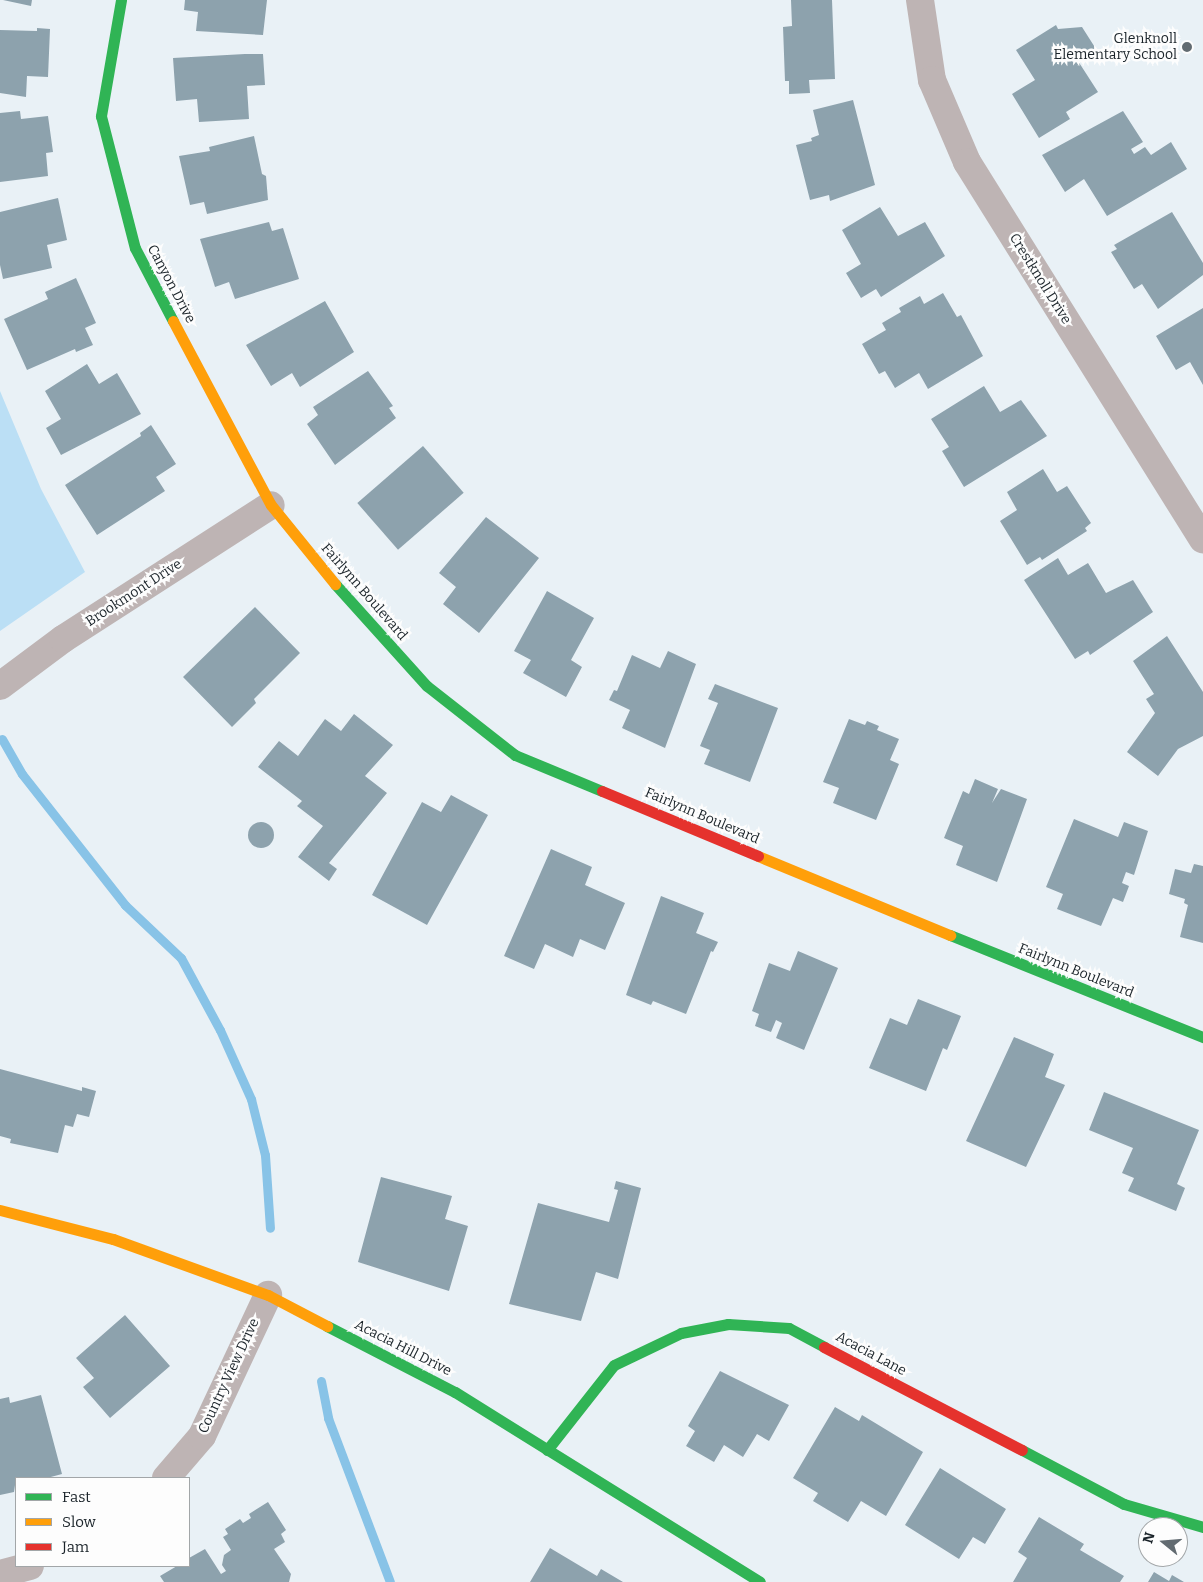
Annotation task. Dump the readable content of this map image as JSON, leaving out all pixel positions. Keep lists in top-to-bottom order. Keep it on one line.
{"streets":{"street":["Crestknoll Drive","Canyon Drive","Fairlynn Boulevard","Brookmont Drive","Acacia Hill Drive","Acacia Lane","Country View Drive"]},"crossings":[["Canyon Drive","Fairlynn Boulevard"],["Canyon Drive","Brookmont Drive"],["Fairlynn Boulevard","Brookmont Drive"],["Acacia Hill Drive","Acacia Lane"],["Acacia Hill Drive","Country View Drive"]],"places":["Glenknoll Elementary School"],"legend":["Fast","Slow","Jam"],"north":"left"}
